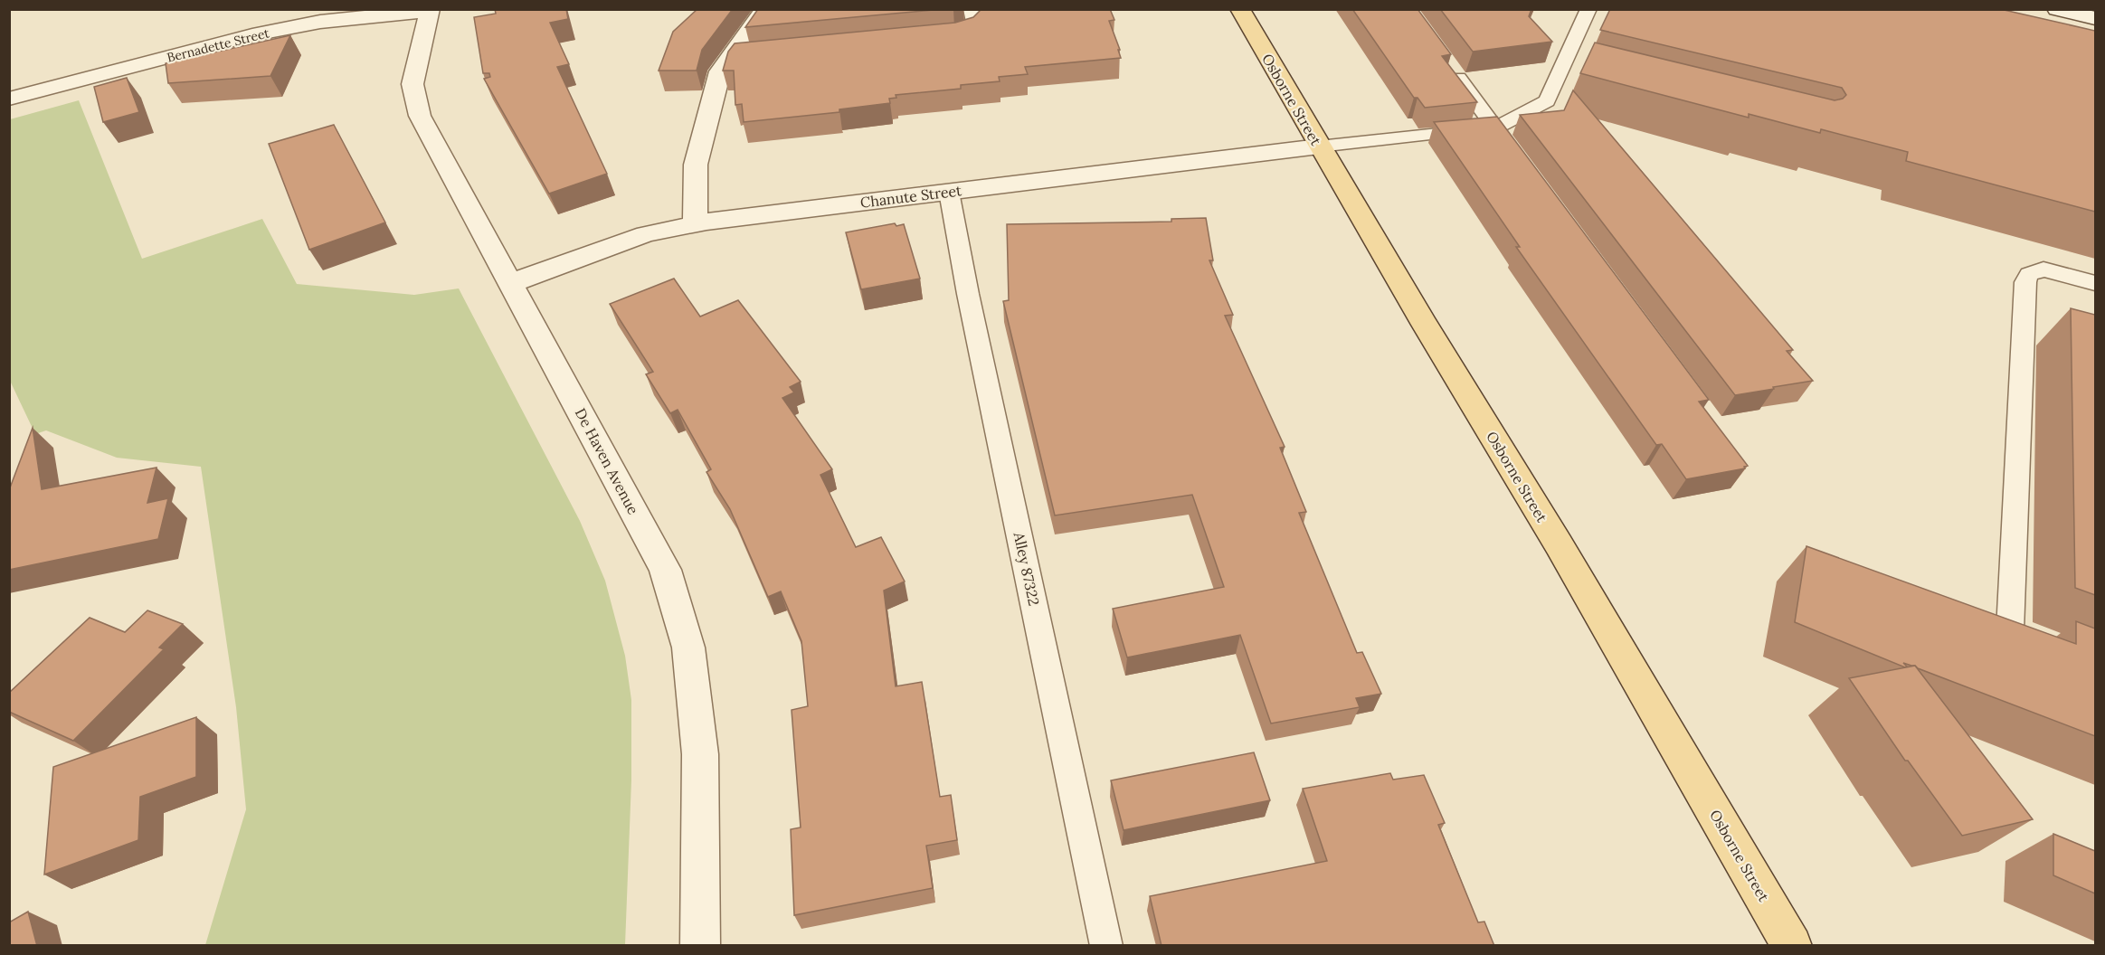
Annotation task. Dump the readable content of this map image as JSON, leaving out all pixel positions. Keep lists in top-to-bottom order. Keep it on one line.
{"streets":{"main road":["Osborne Street"],"street":["Bernadette Street","Chanute Street","De Haven Avenue"],"lane":["Alley 87322"]},"crossings":[["Bernadette Street","De Haven Avenue"],["Osborne Street","Chanute Street"],["Chanute Street","De Haven Avenue"],["Chanute Street","Alley 87322"]]}
